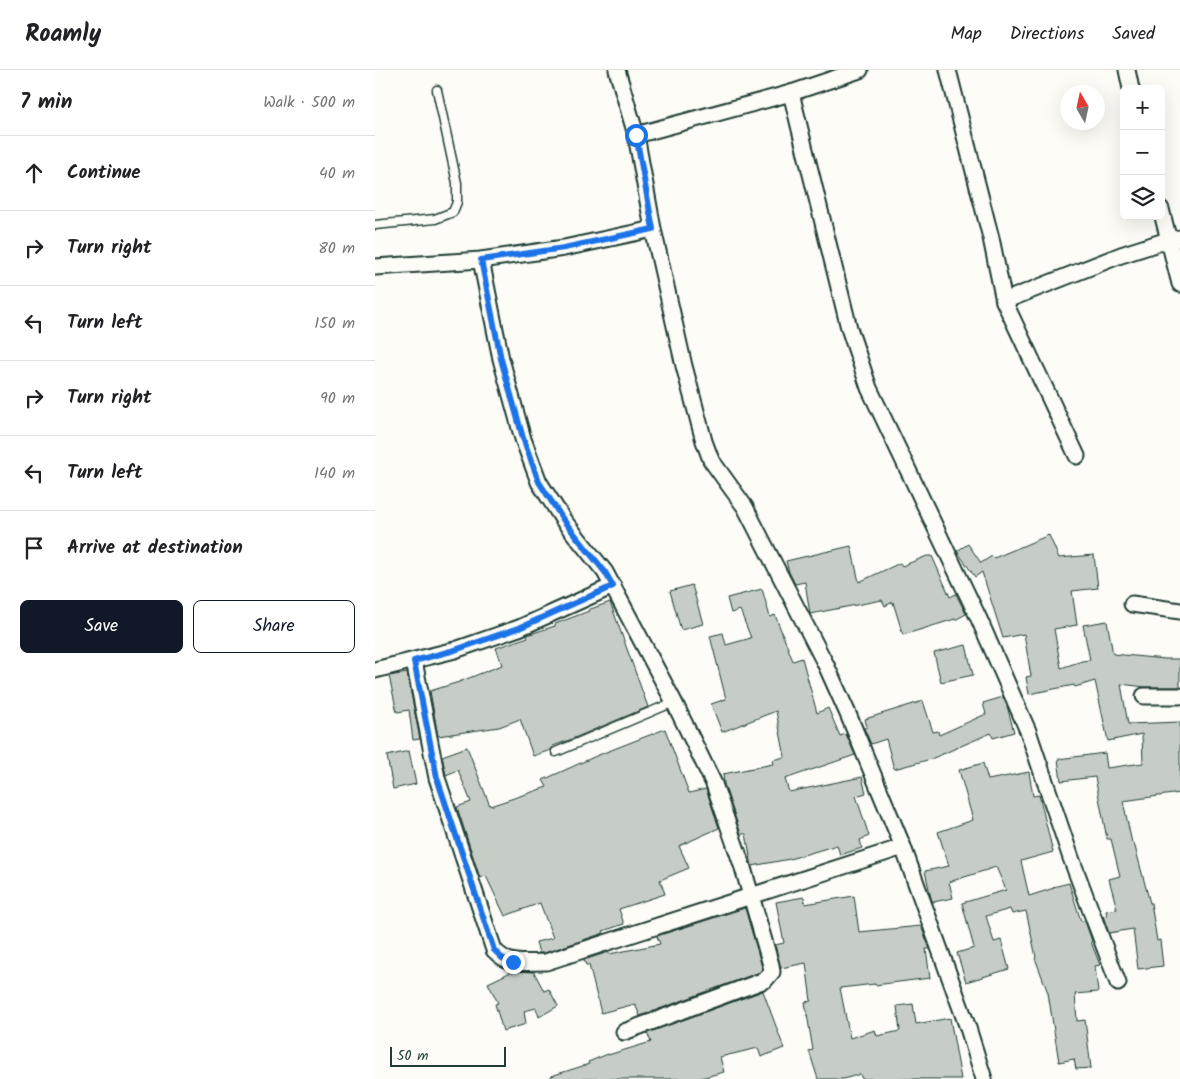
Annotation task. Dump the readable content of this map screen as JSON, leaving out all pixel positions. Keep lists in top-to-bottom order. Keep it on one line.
{"scale_bar":"50 m","north":"top","page":{"header":"Roamly","nav":["Map","Directions","Saved"],"heading":["7 min","Walk · 500 m"],"map_buttons":["+","−"],"list":[["Continue","40 m"],["Turn right","80 m"],["Turn left","150 m"],["Turn right","90 m"],["Turn left","140 m"],"Arrive at destination"],"buttons":["Save","Share"],"scale":"50 m"}}
